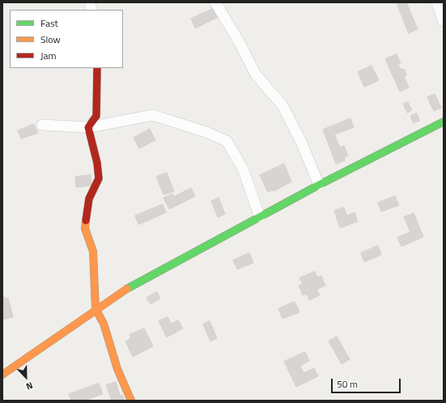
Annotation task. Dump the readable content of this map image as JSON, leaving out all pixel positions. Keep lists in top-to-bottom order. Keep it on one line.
{"legend":["Fast","Slow","Jam"],"scale_bar":"50 m","north":"bottom"}
